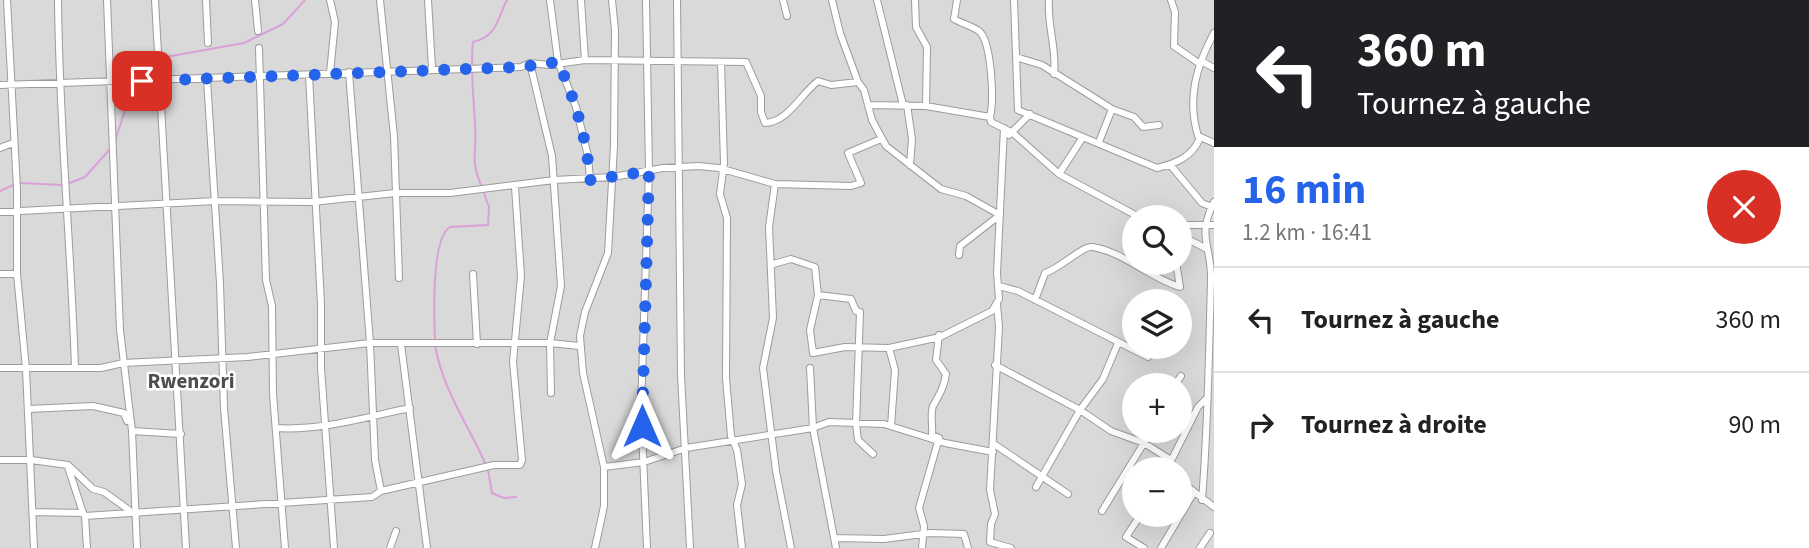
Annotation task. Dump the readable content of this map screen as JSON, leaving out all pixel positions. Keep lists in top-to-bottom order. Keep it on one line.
{"districts":["Rwenzori"],"page":{"turn":["360 m","Tournez à gauche"],"heading":["16 min","1.2 km · 16:41"],"map_buttons":["+","−"],"list":[{"name":"Tournez à gauche","value":"360 m"},{"name":"Tournez à droite","value":"90 m"}]}}
